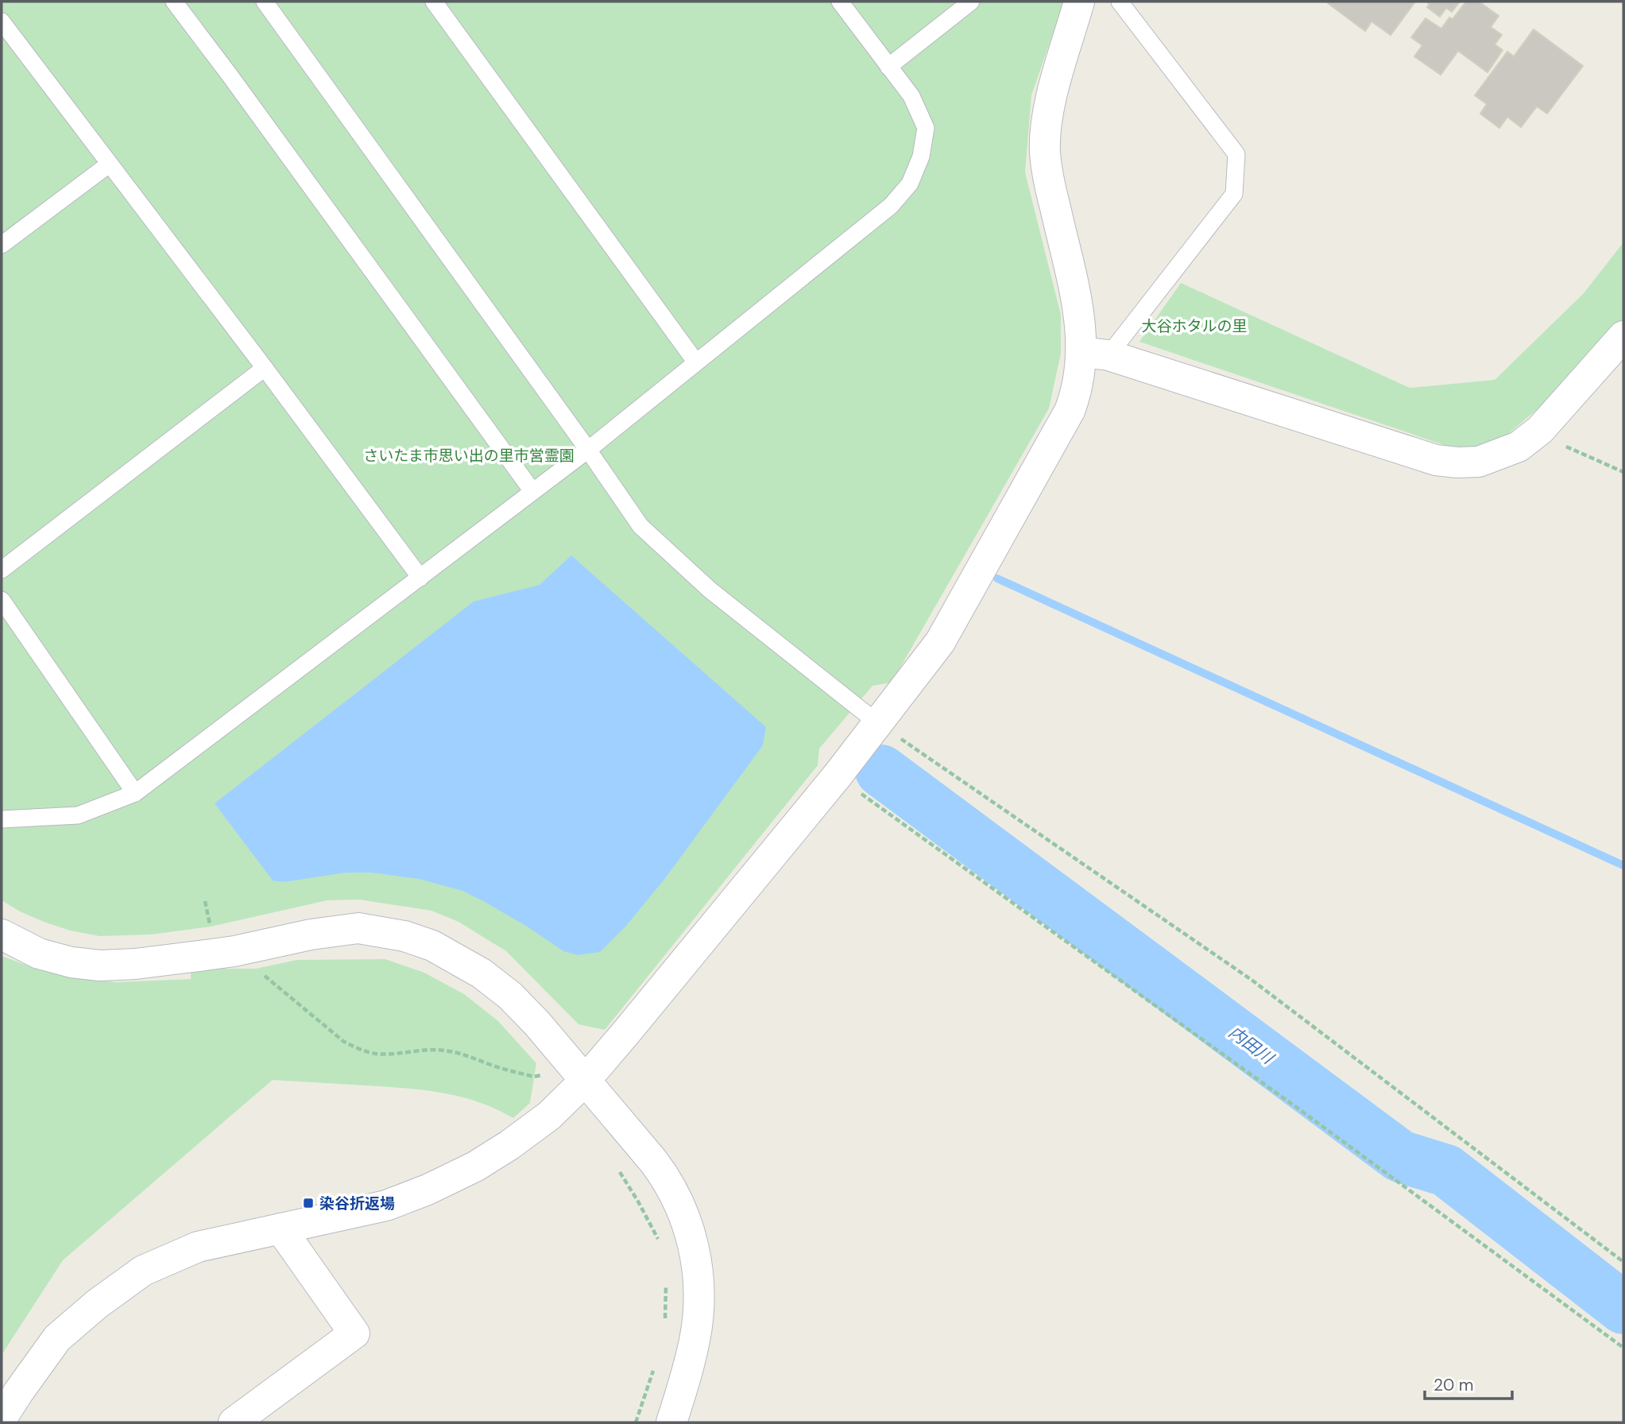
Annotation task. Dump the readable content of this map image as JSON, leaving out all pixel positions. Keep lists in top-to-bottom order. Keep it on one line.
{"water":["内田川"],"parks":["大谷ホタルの里","さいたま市思い出の里市営霊園"],"places":{"transit":["染谷折返場"]},"scale_bar":"20 m"}
